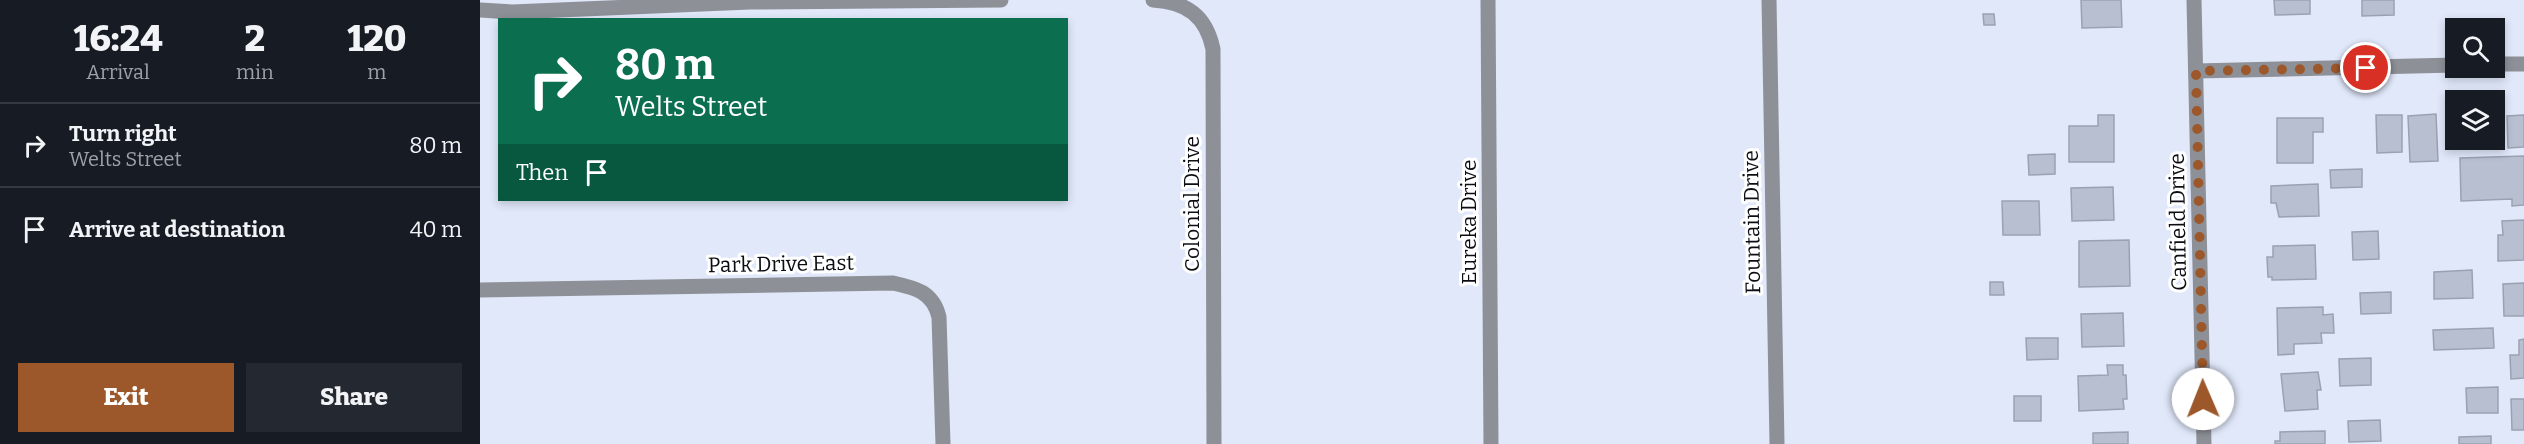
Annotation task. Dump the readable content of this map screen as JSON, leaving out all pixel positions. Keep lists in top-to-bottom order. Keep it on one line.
{"streets":{"street":["Colonial Drive","Eureka Drive","Fountain Drive","Canfield Drive","Park Drive East"]},"page":{"eta":["16:24","Arrival","2","min","120","m"],"turn":["80 m","Welts Street"],"list":[{"name":"Turn right","note":"Welts Street","value":"80 m"},{"name":"Arrive at destination","value":"40 m"}],"then":"Then","buttons":["Exit","Share"]}}
